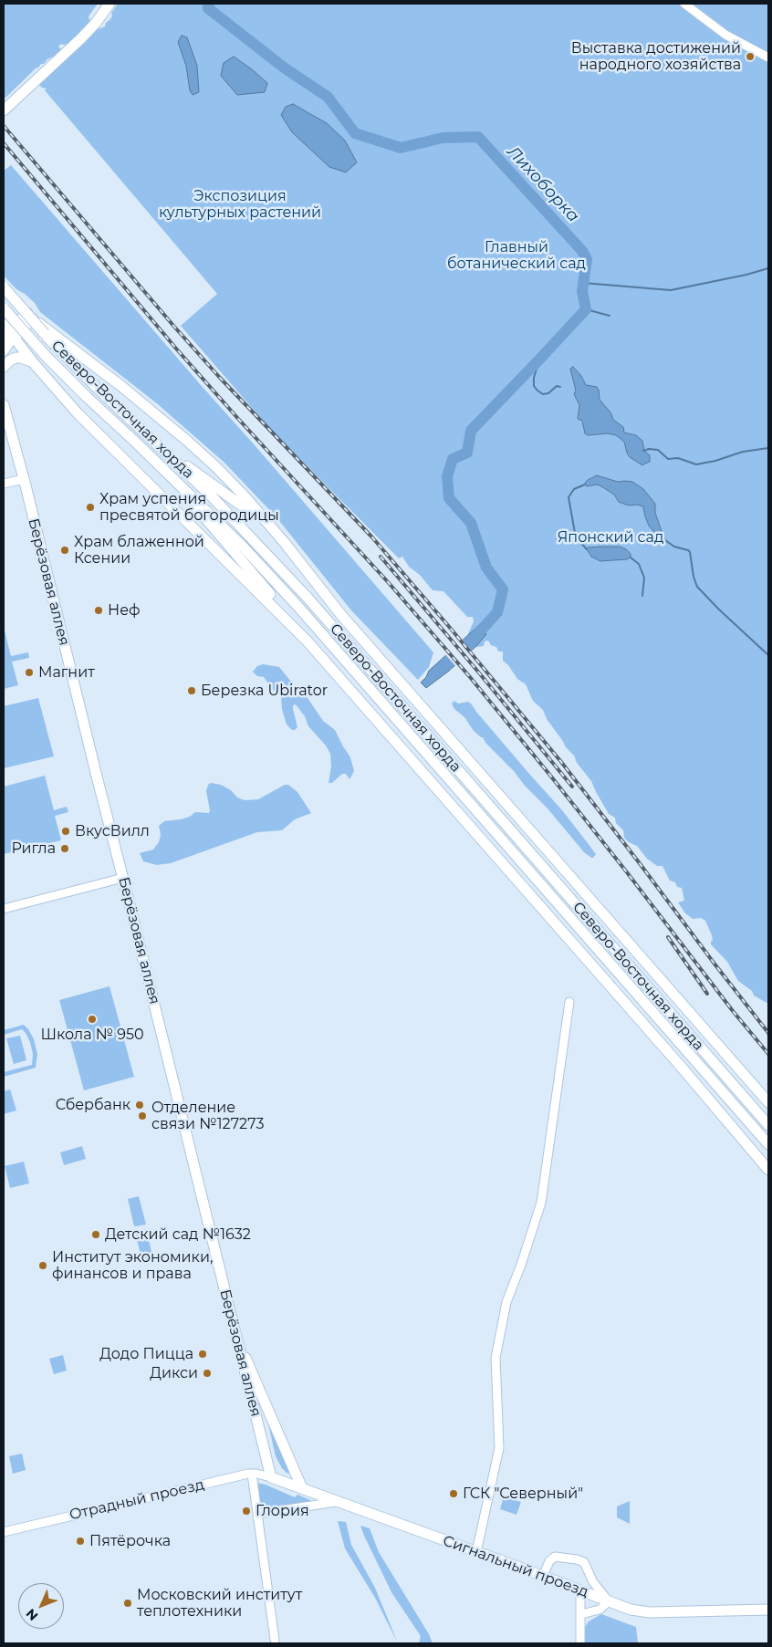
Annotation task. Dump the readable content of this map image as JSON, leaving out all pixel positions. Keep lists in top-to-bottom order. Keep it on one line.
{"streets":{"main road":["Северо-Восточная хорда","Берёзовая аллея","Сигнальный проезд"],"street":["Отрадный проезд"]},"crossings":[["Берёзовая аллея","Отрадный проезд"],["Берёзовая аллея","Сигнальный проезд"],["Отрадный проезд","Сигнальный проезд"]],"water":["Лихоборка"],"parks":["Экспозиция культурных растений","Главный ботанический сад","Японский сад"],"places":["Выставка достижений народного хозяйства","Храм успения пресвятой богородицы","Храм блаженной Ксении","Неф","Магнит","Березка Ubirator","ВкусВилл","Ригла","Школа № 950","Сбербанк","Отделение связи №127273","Детский сад №1632","Институт экономики, финансов и права","Додо Пицца","Дикси","ГСК \"Северный\"","Глория","Пятёрочка","Московский институт теплотехники"],"north":"bottom left"}
